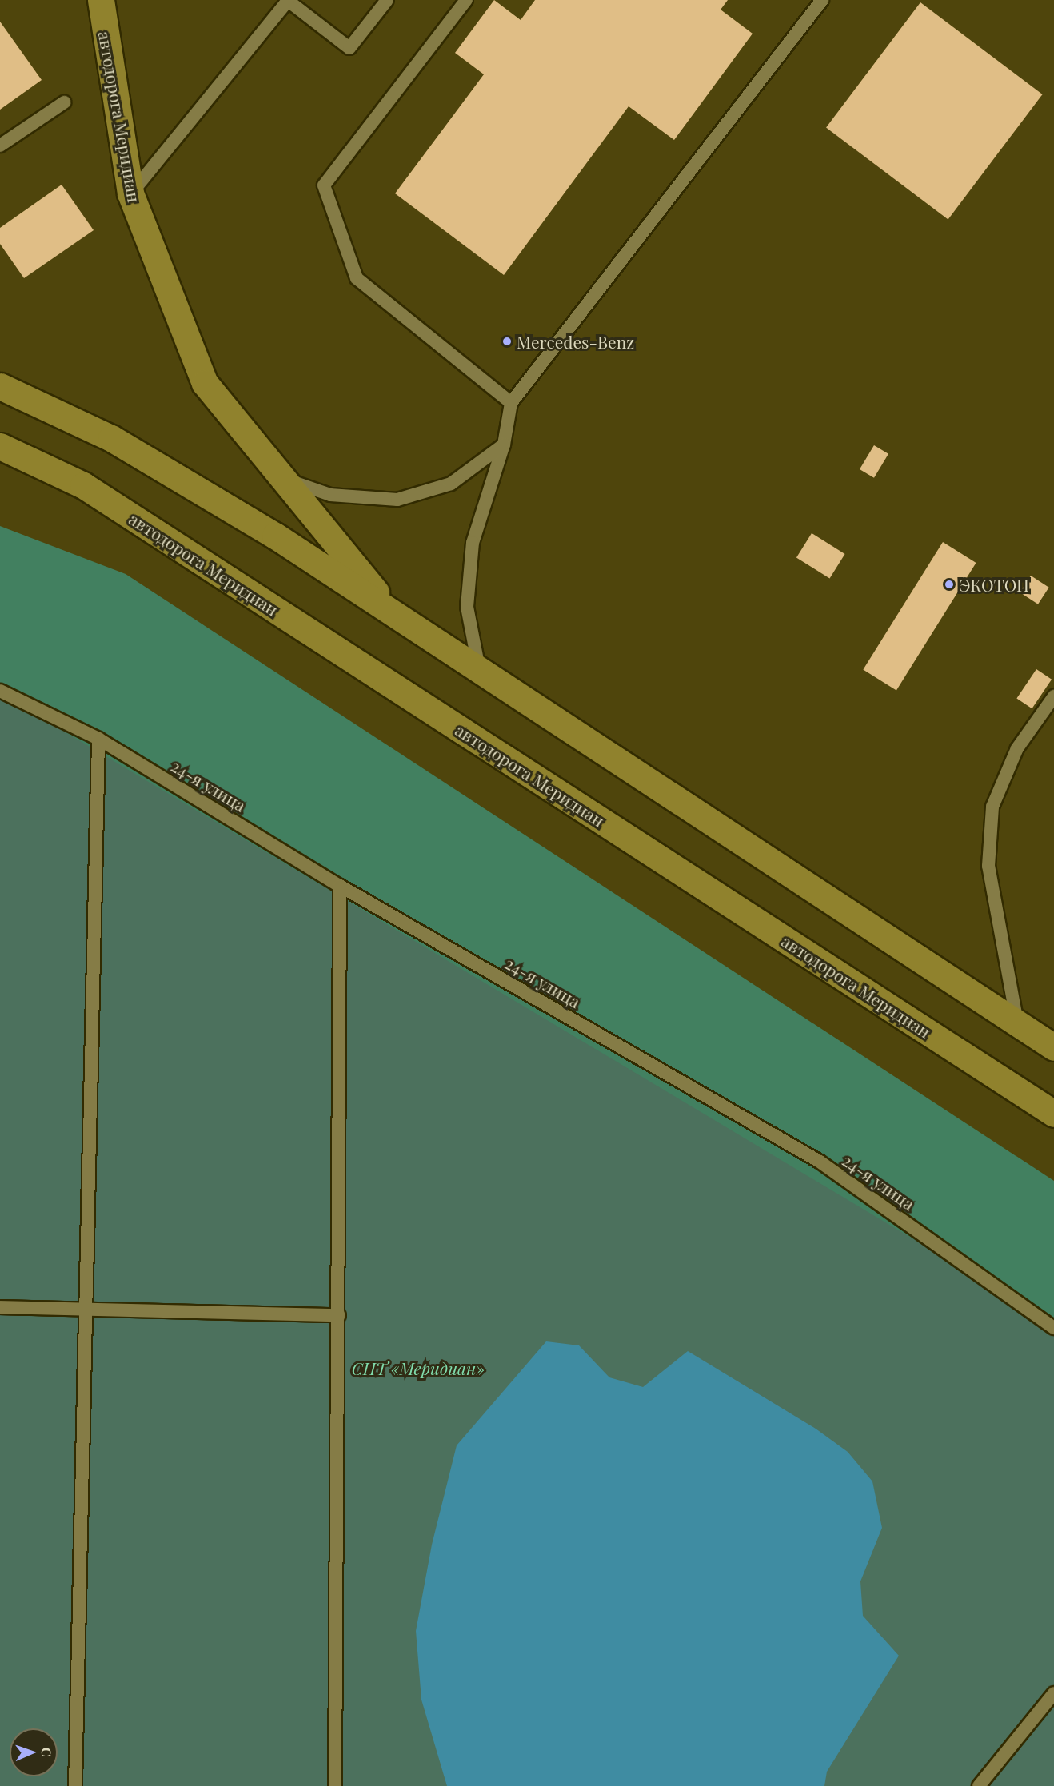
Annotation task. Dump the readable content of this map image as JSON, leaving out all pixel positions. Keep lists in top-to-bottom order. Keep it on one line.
{"streets":{"main road":["автодорога Меридиан"],"lane":["24-я улица"]},"parks":["СНТ «Меридиан»"],"places":["Mercedes-Benz","ЭКОТОП"],"north":"right"}
